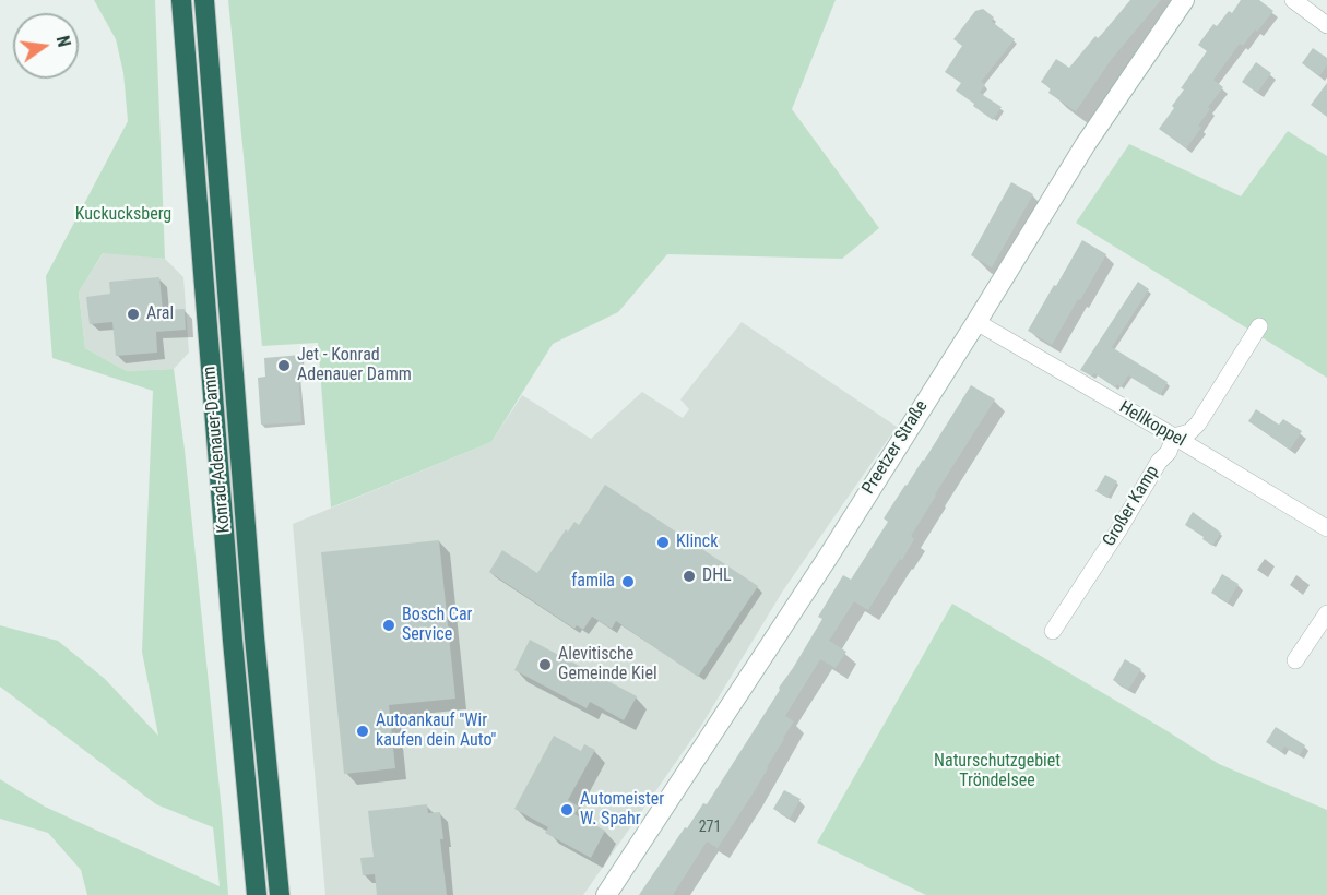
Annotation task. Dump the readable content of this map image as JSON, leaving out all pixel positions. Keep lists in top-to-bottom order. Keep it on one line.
{"streets":{"highway":["Konrad-Adenauer-Damm"],"street":["Hellkoppel","Preetzer Straße","Großer Kamp"]},"crossings":[["Hellkoppel","Preetzer Straße"],["Hellkoppel","Großer Kamp"]],"parks":["Kuckucksberg","Naturschutzgebiet Tröndelsee"],"places":["Aral","Jet - Konrad Adenauer Damm","Klinck","DHL","famila","Bosch Car Service","Alevitische Gemeinde Kiel","Autoankauf \"Wir kaufen dein Auto\"","Automeister W. Spahr"],"house_numbers":["271"],"north":"right"}
